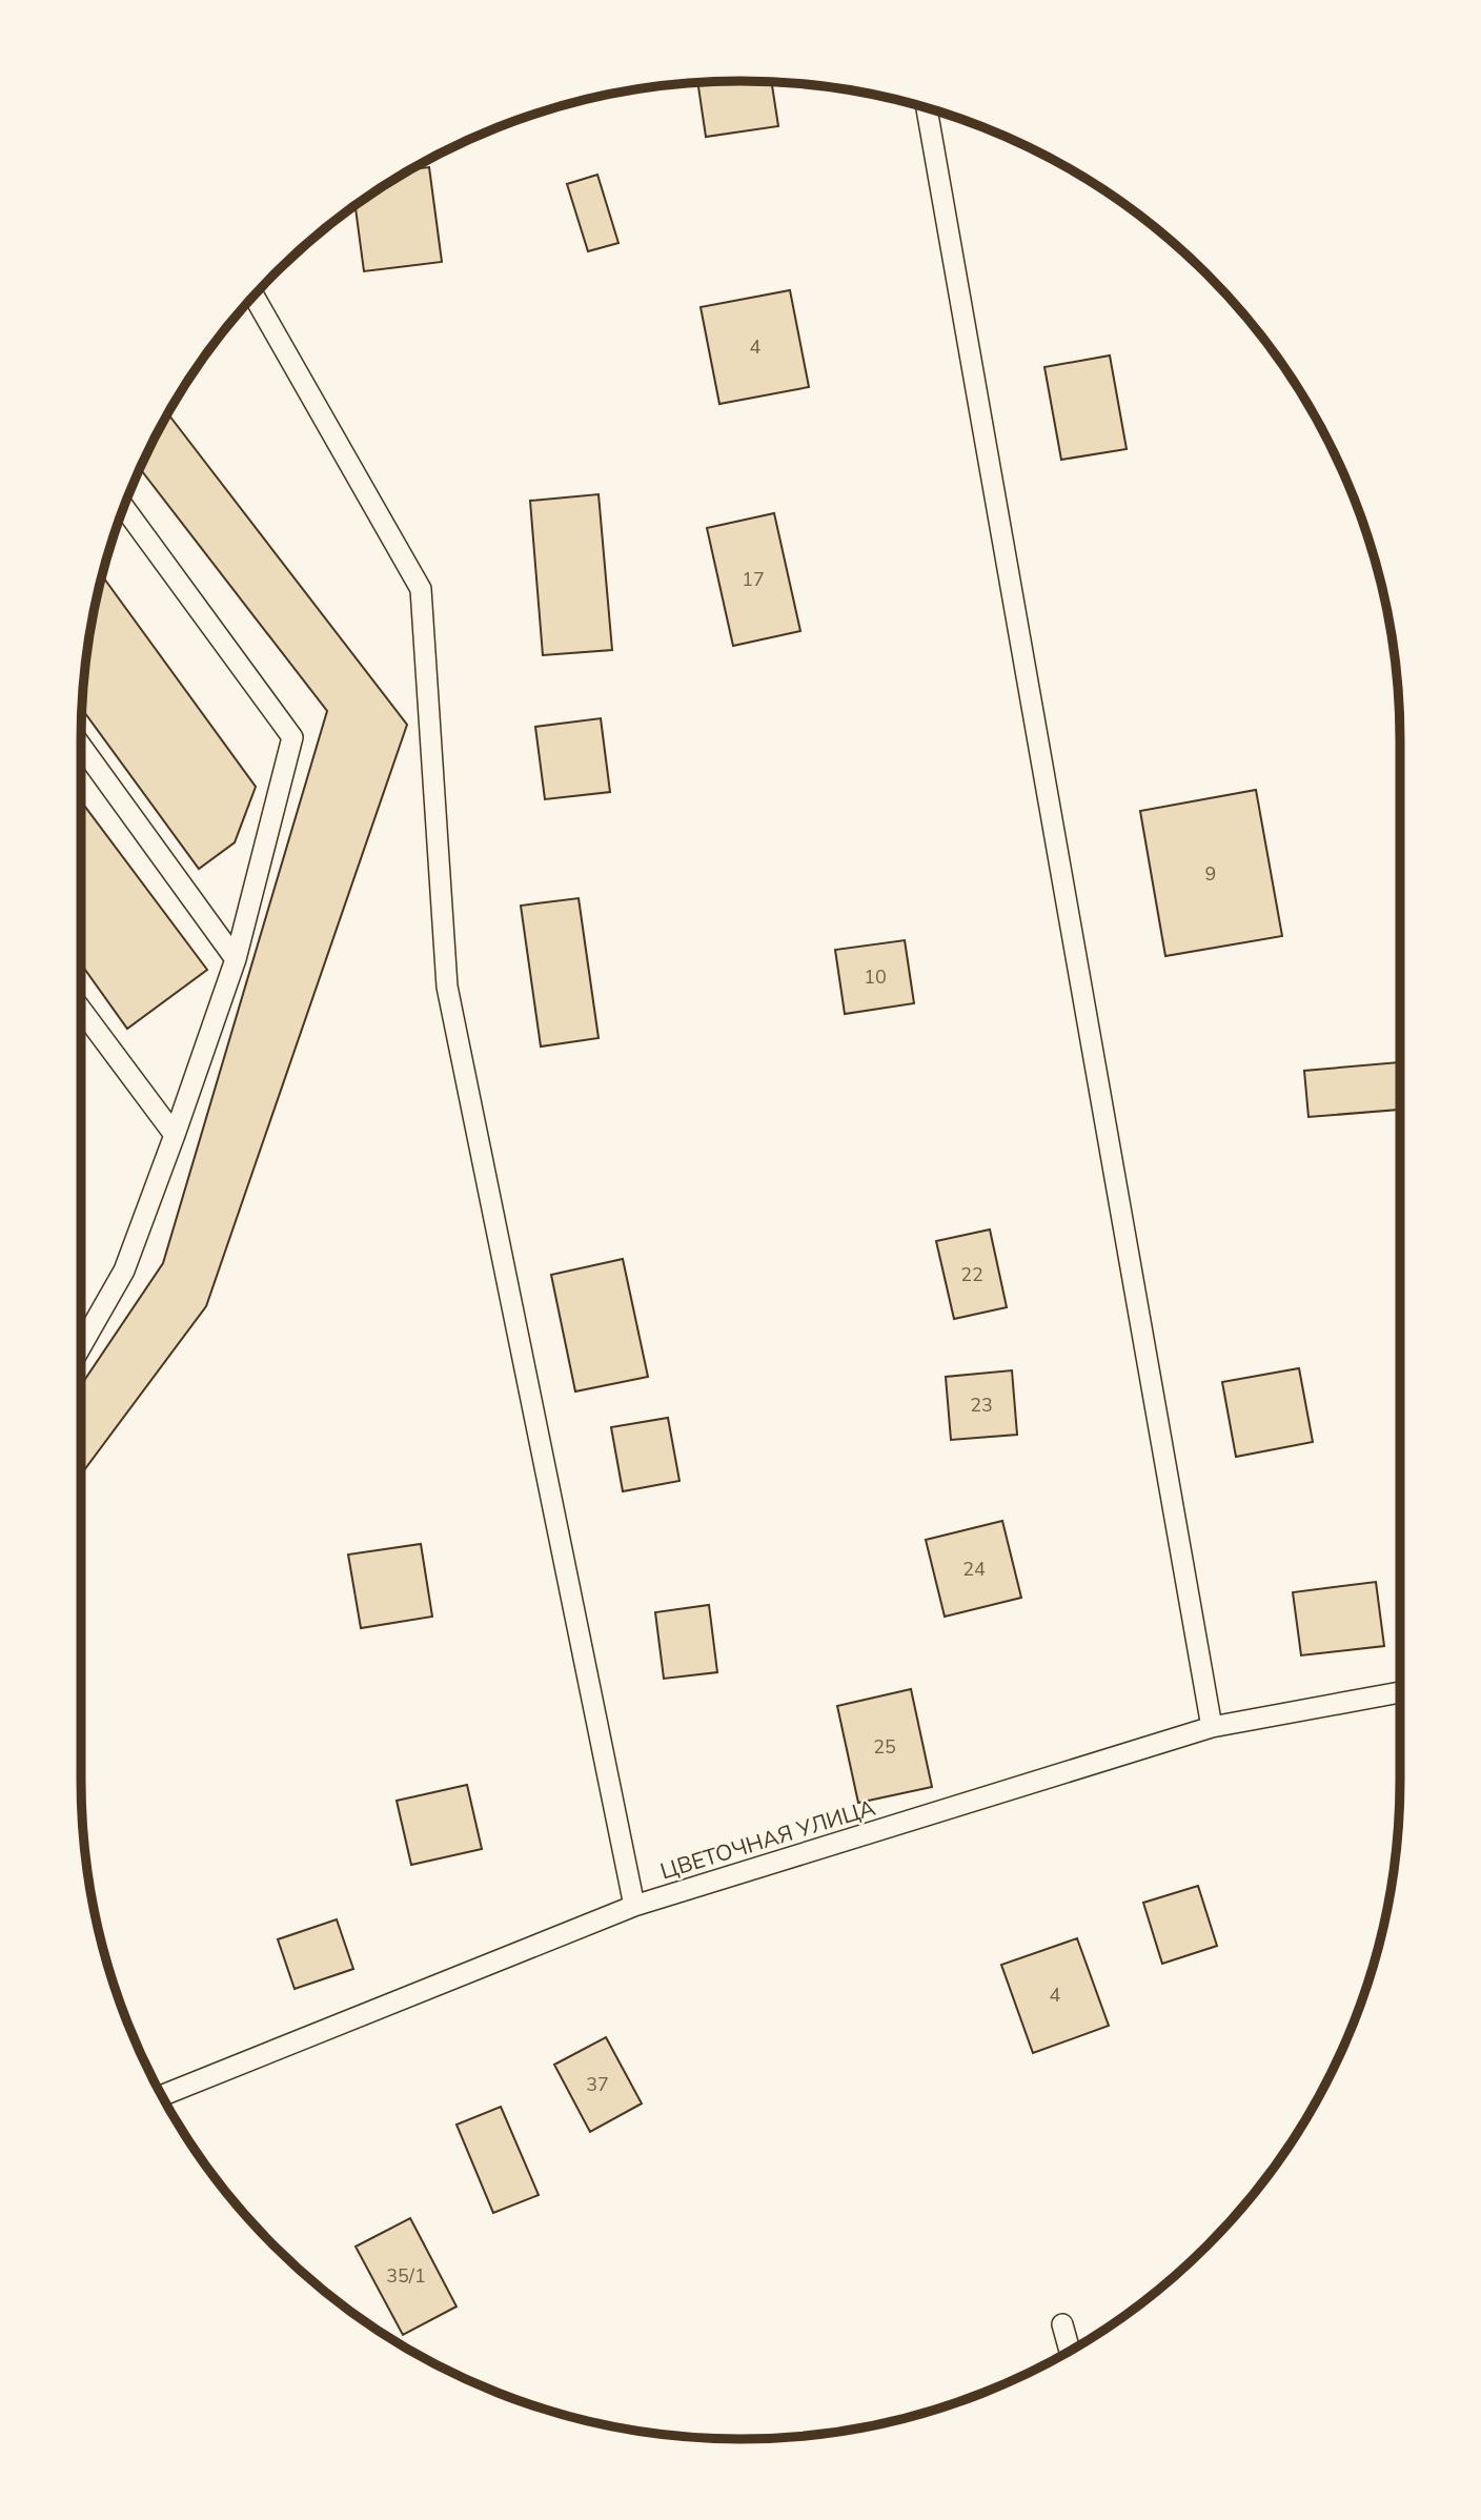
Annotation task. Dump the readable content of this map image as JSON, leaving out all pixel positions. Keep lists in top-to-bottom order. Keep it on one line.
{"streets":{"lane":["ЦВЕТОЧНАЯ УЛИЦА"]},"house_numbers":["4","17","9","10","22","23","24","25","4","37","35/1"]}
